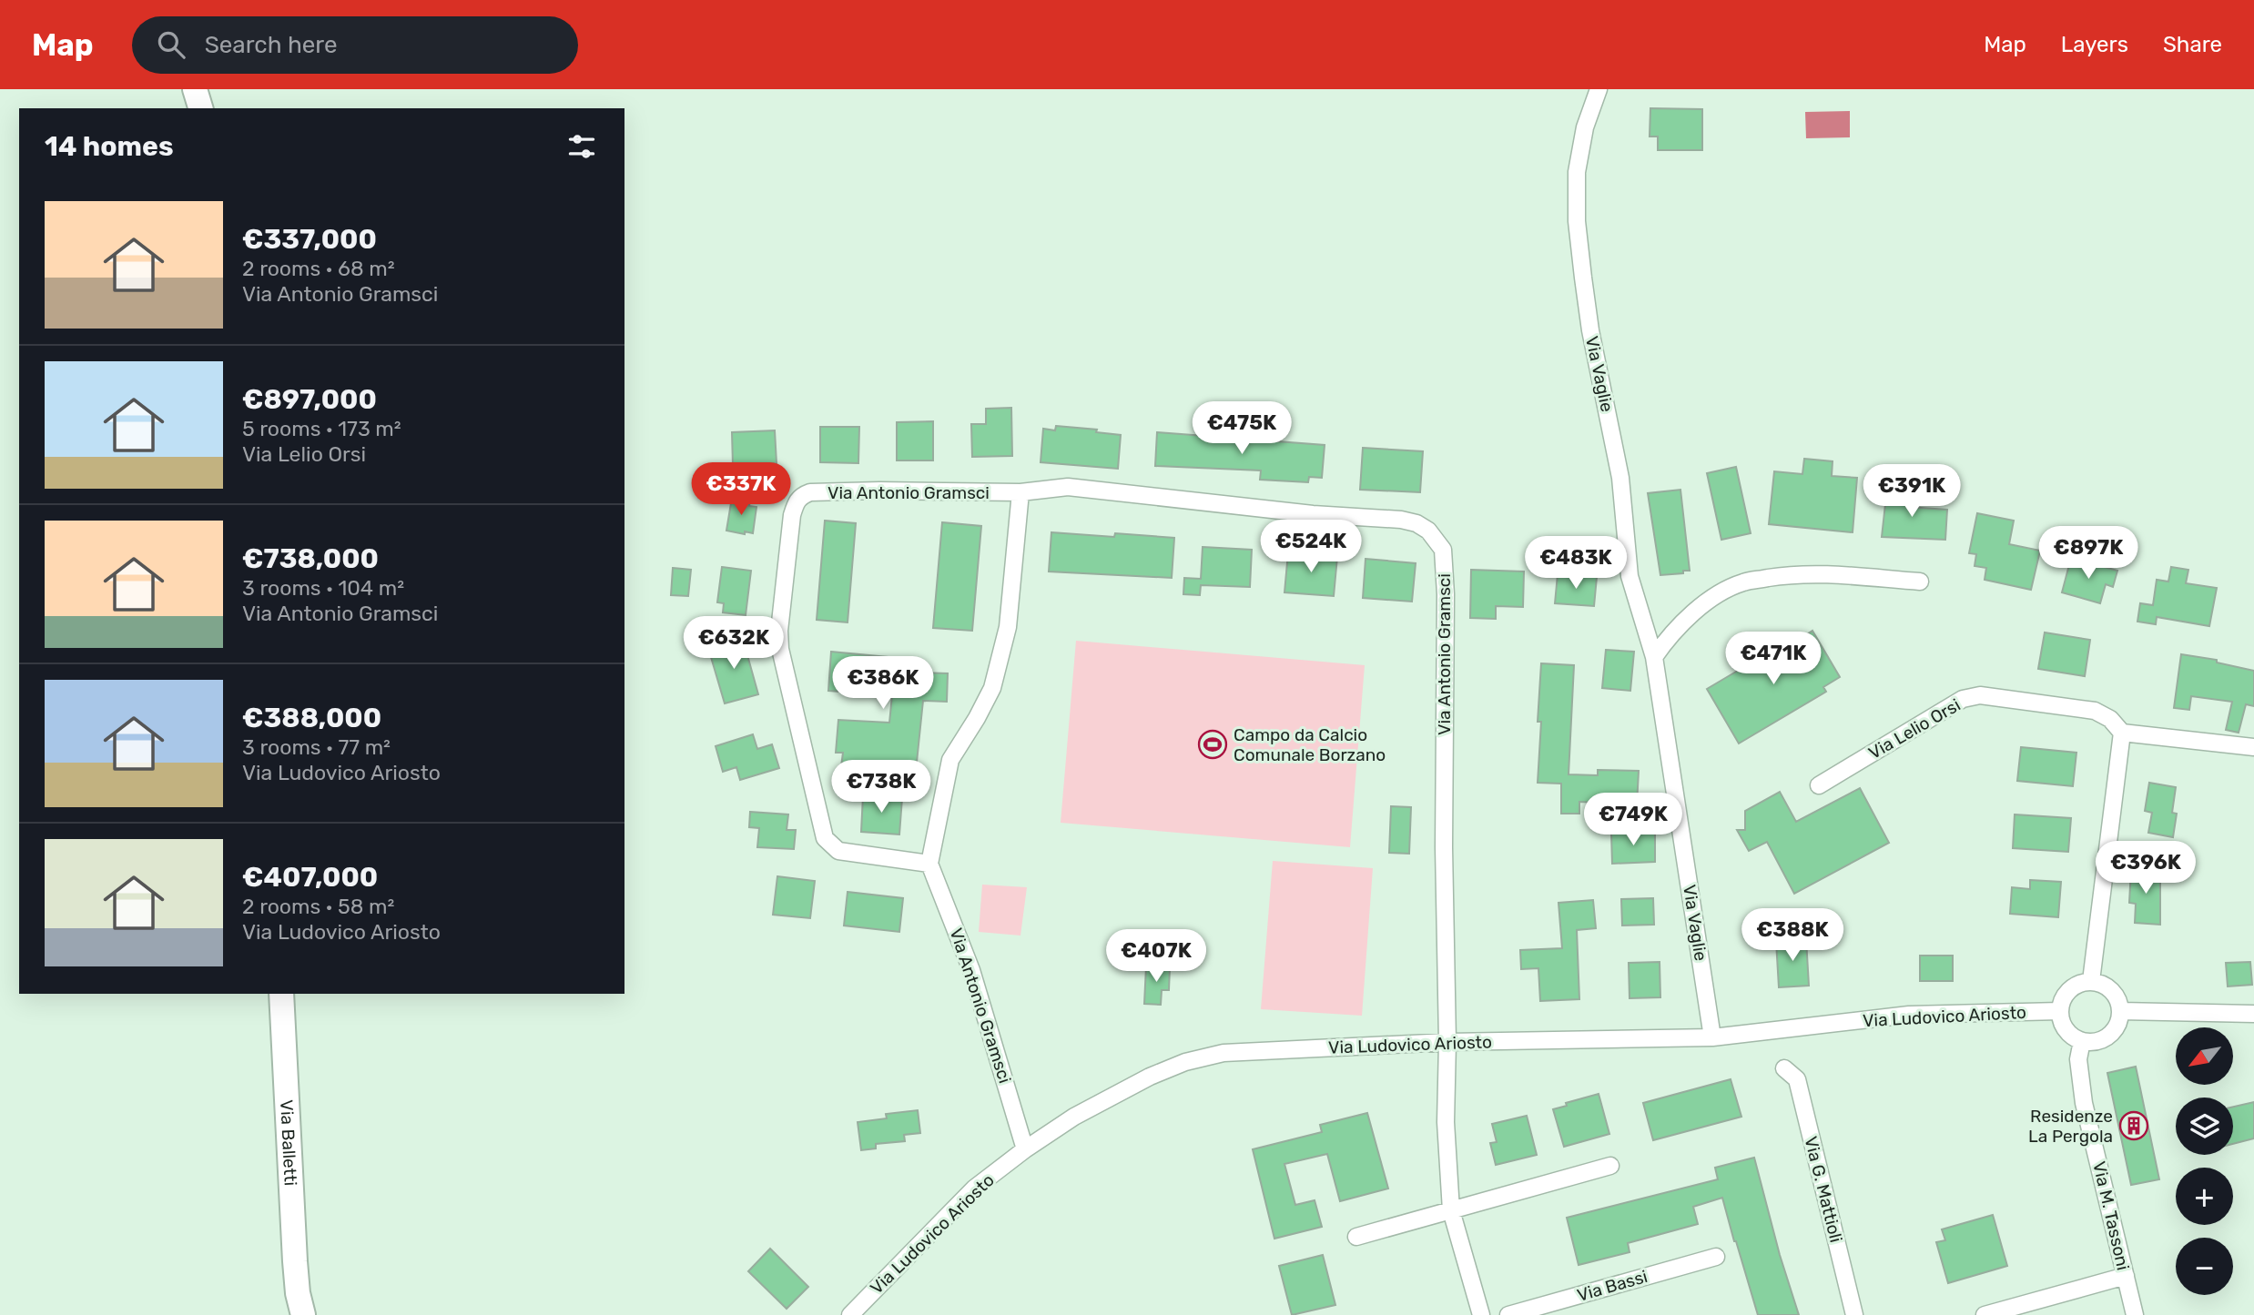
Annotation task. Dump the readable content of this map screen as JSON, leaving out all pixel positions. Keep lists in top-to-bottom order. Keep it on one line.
{"streets":{"main road":["Via Balletti"],"street":["Via Vaglie","Via Antonio Gramsci","Via Lelio Orsi","Via Ludovico Ariosto","Via G. Mattioli","Via M. Tassoni","Via Bassi"]},"crossings":[["Via Vaglie","Via Ludovico Ariosto"],["Via Antonio Gramsci","Via Ludovico Ariosto"],["Via Ludovico Ariosto","Via M. Tassoni"]],"places":{"sports":["Campo da Calcio Comunale Borzano"],"building":["Residenze La Pergola"]},"north":"bottom left","page":{"header":"Map","search":"Search here","nav":["Map","Layers","Share"],"heading":"14 homes","list":[{"name":"€337,000","note":"2 rooms · 68 m² · Via Antonio Gramsci"},{"name":"€897,000","note":"5 rooms · 173 m² · Via Lelio Orsi"},{"name":"€738,000","note":"3 rooms · 104 m² · Via Antonio Gramsci"},{"name":"€388,000","note":"3 rooms · 77 m² · Via Ludovico Ariosto"},{"name":"€407,000","note":"2 rooms · 58 m² · Via Ludovico Ariosto"}],"price":["€475K","€337K","€391K","€524K","€897K","€483K","€632K","€471K","€386K","€738K","€749K","€396K","€388K","€407K"],"map_buttons":["+","−"]}}
